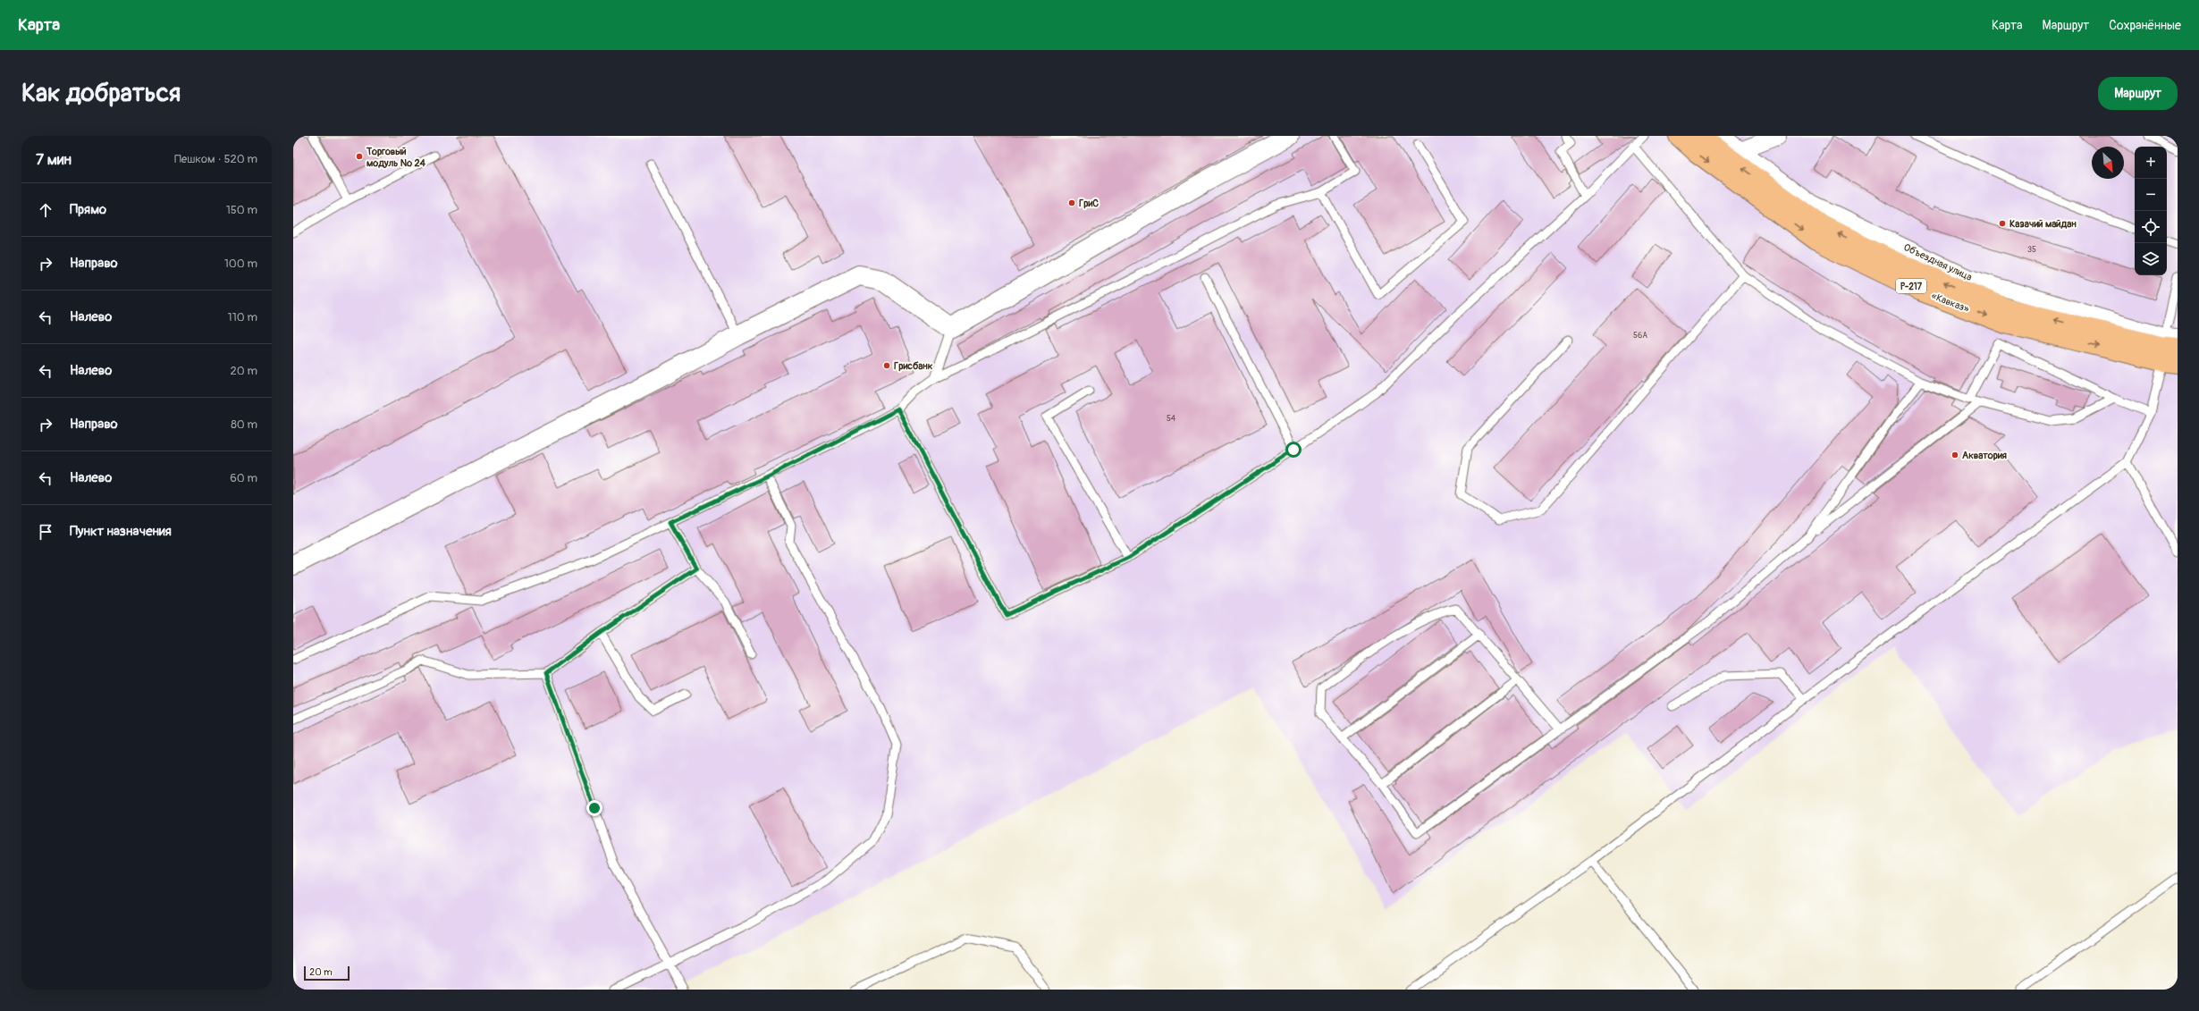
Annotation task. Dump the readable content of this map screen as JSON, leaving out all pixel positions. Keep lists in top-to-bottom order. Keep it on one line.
{"streets":{"main road":["Р-217","«Кавказ»"]},"places":["Торговый модуль № 24","ГриС","Казачий майдан","Грисбанк","Акватория"],"house_numbers":["35","56А","54"],"scale_bar":"20 m","north":"bottom right","page":{"header":"Карта","nav":["Карта","Маршрут","Сохранённые"],"buttons":"Маршрут","title":"Как добраться","heading":["7 мин","Пешком · 520 m"],"map_buttons":["+","−"],"list":[["Прямо","150 m"],["Направо","100 m"],["Налево","110 m"],["Налево","20 m"],["Направо","80 m"],["Налево","60 m"],"Пункт назначения"],"scale":"20 m"}}
